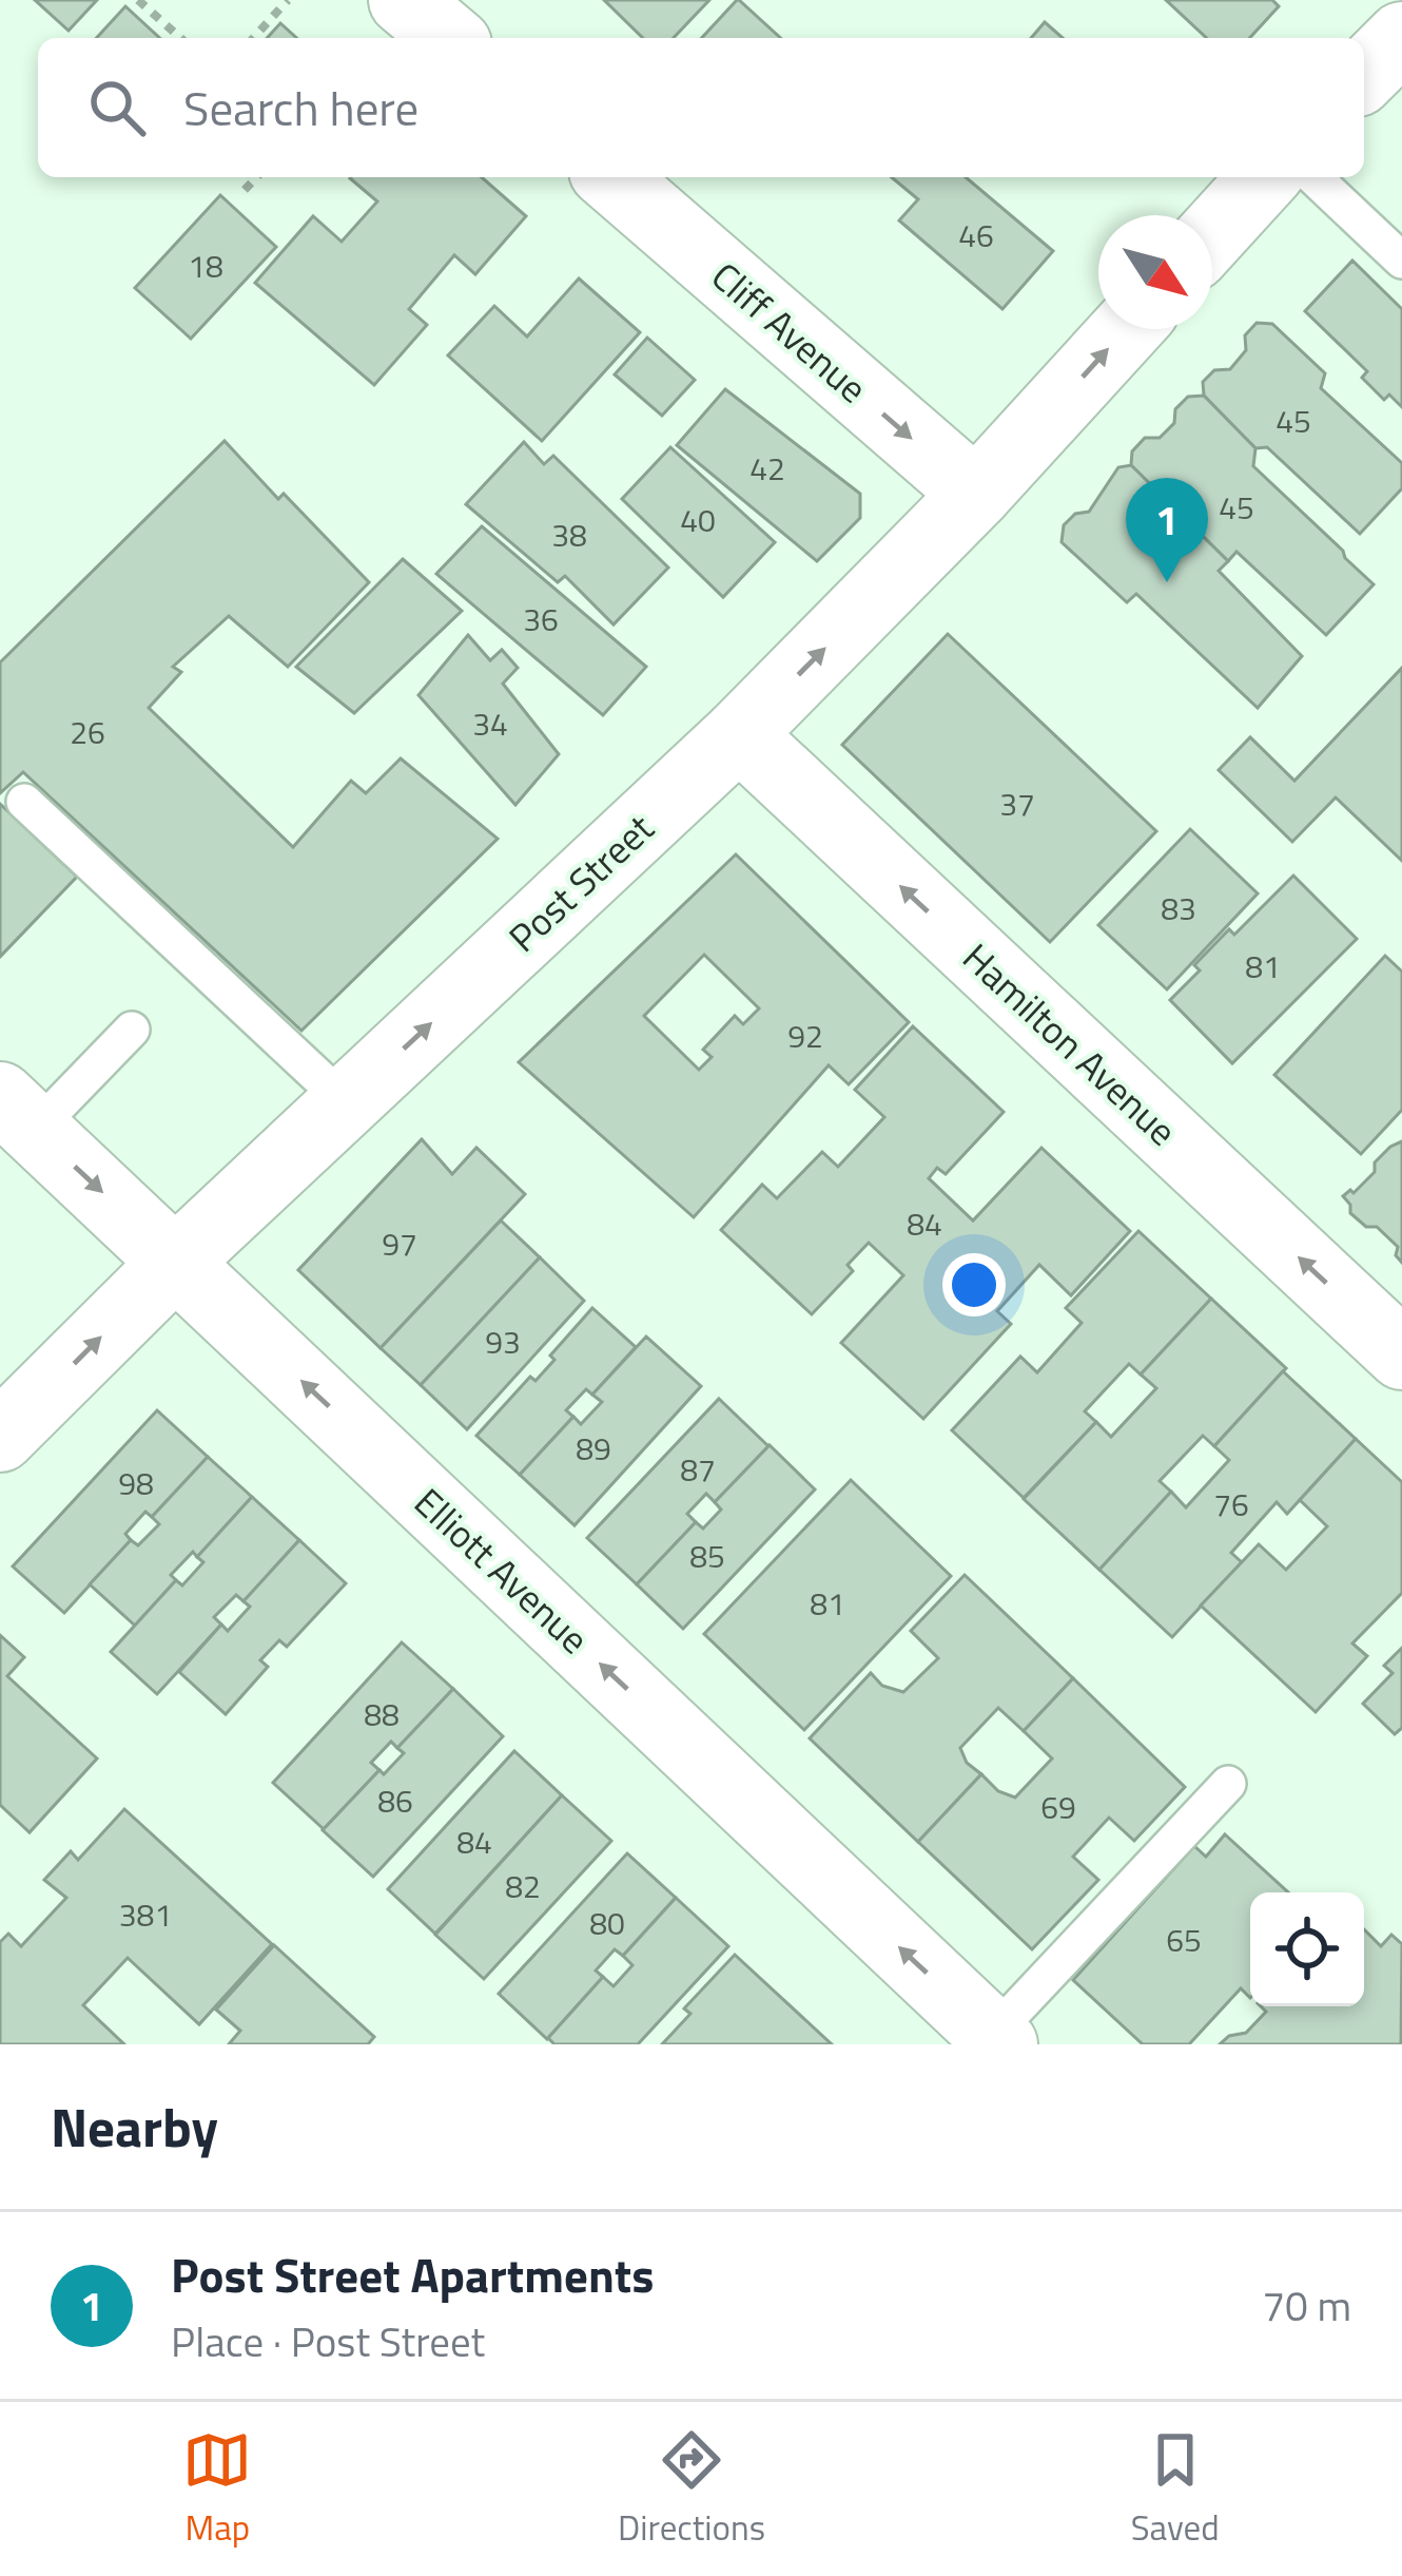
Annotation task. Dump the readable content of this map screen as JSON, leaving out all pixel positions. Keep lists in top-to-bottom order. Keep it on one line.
{"streets":{"street":["Cliff Avenue","Post Street","Hamilton Avenue","Elliott Avenue"]},"crossings":[["Cliff Avenue","Post Street"],["Post Street","Hamilton Avenue"],["Post Street","Elliott Avenue"]],"one_way":["Cliff Avenue","Post Street","Hamilton Avenue"],"house_numbers":["46","18","45","42","45","40","38","36","34","26","37","83","81","92","84","97","93","89","87","98","76","85","81","88","86","69","84","82","381","80","65"],"north":"bottom right","page":{"search":"Search here","pins":"1","heading":"Nearby","list":[{"mark":"1","name":"Post Street Apartments","note":"Place · Post Street","value":"70 m"}],"nav":["Map","Directions","Saved"]}}
